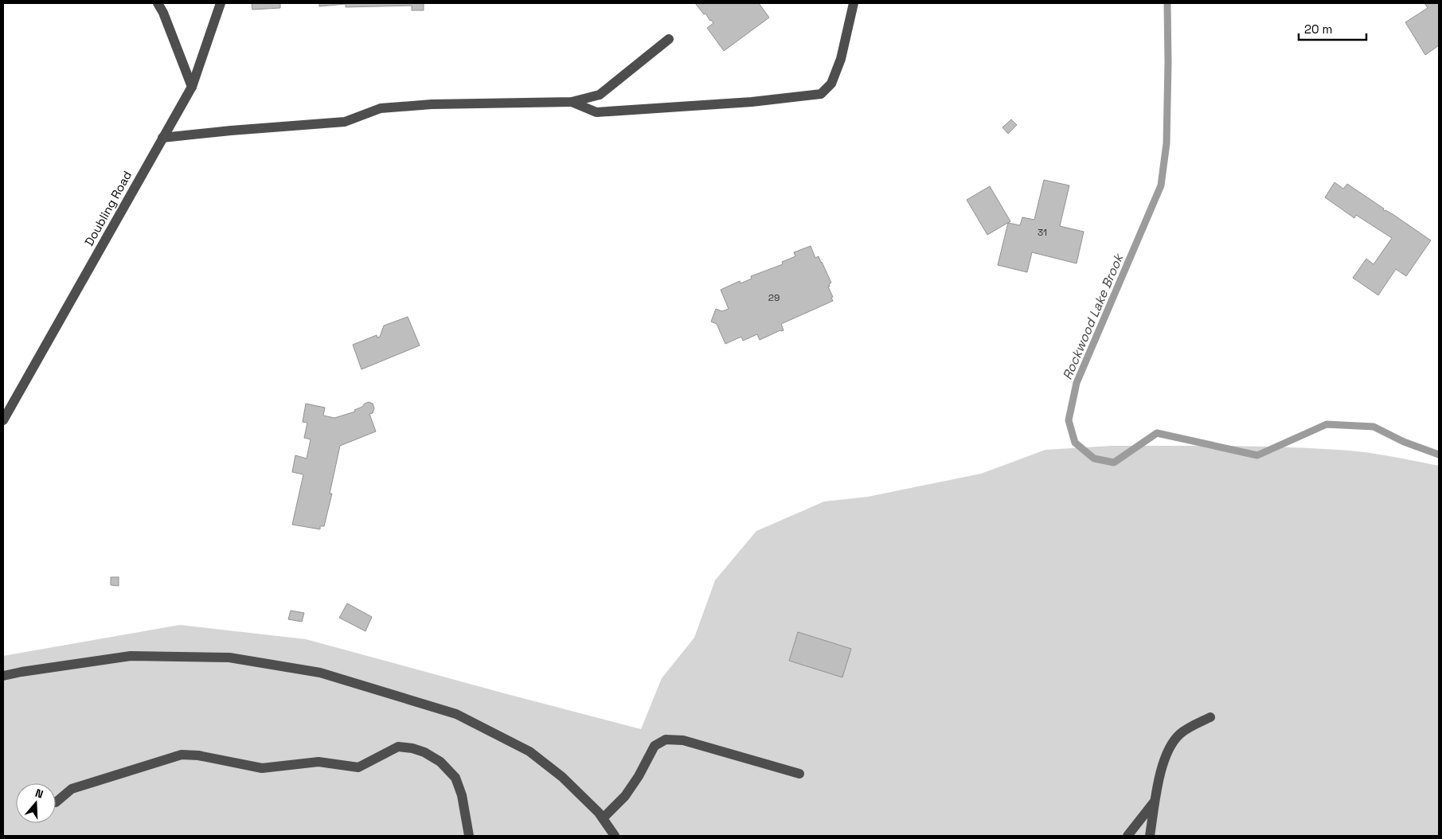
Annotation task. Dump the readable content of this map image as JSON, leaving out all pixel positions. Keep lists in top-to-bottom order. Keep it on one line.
{"streets":{"street":["Doubling Road"]},"water":["Rockwood Lake Brook"],"house_numbers":["31","29"],"scale_bar":"20 m","north":"top"}
